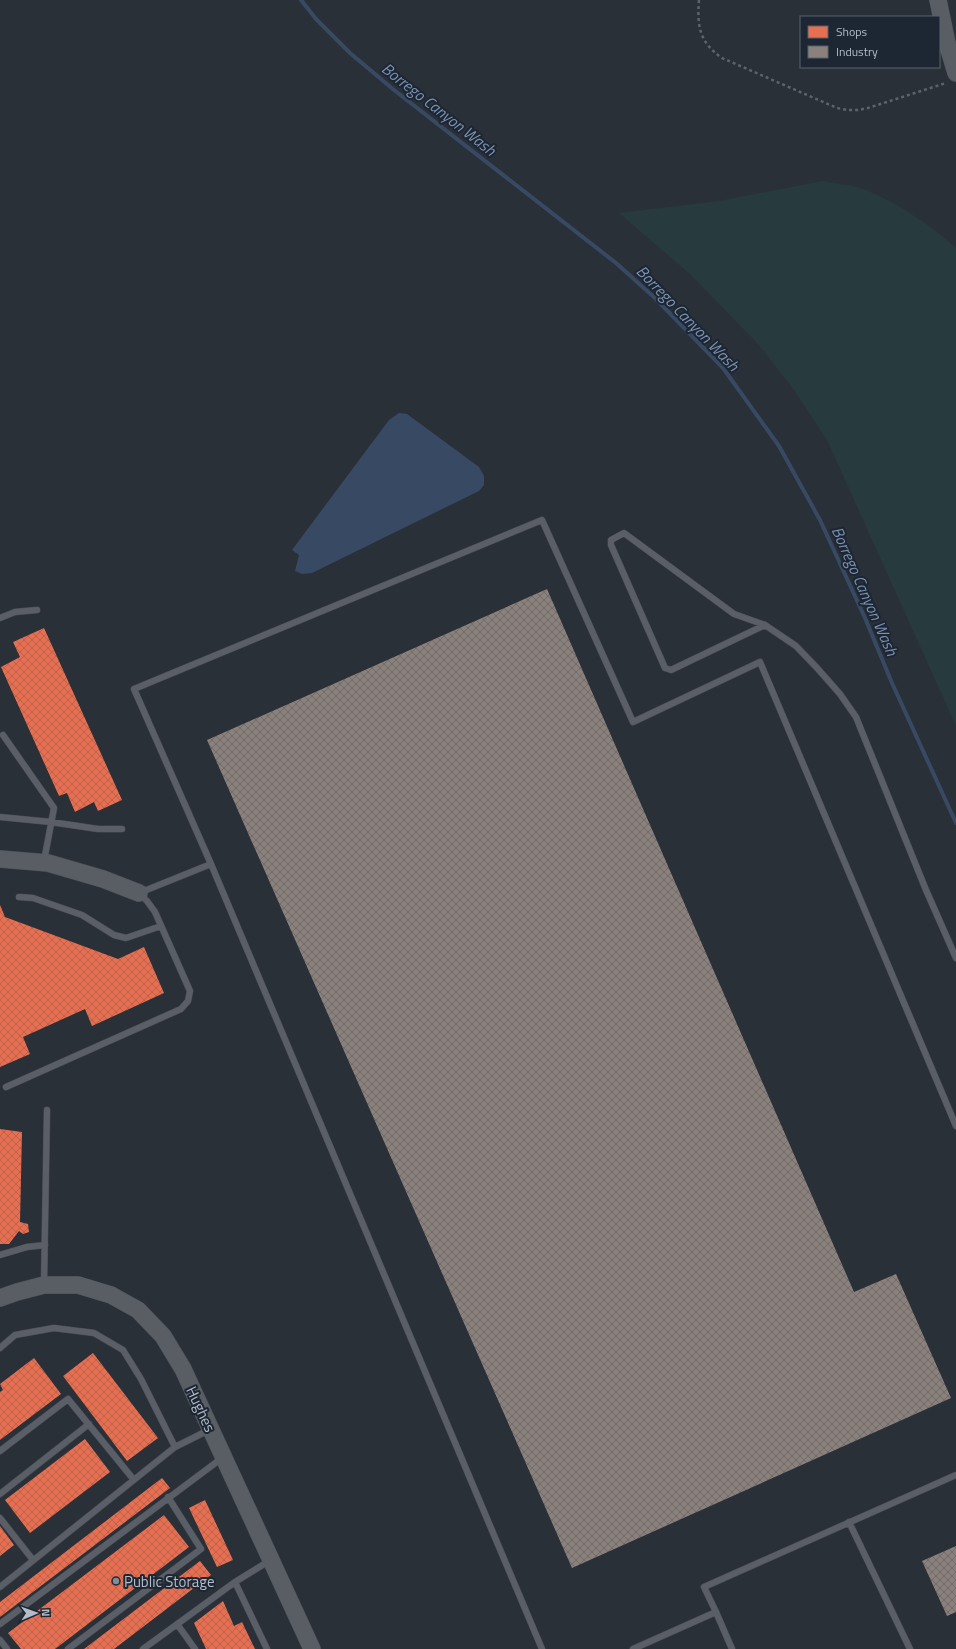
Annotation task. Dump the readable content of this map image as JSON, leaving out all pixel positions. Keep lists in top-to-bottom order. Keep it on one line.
{"streets":{"street":["Hughes"]},"water":["Borrego Canyon Wash"],"places":["Public Storage"],"legend":["Shops","Industry"],"north":"right"}
